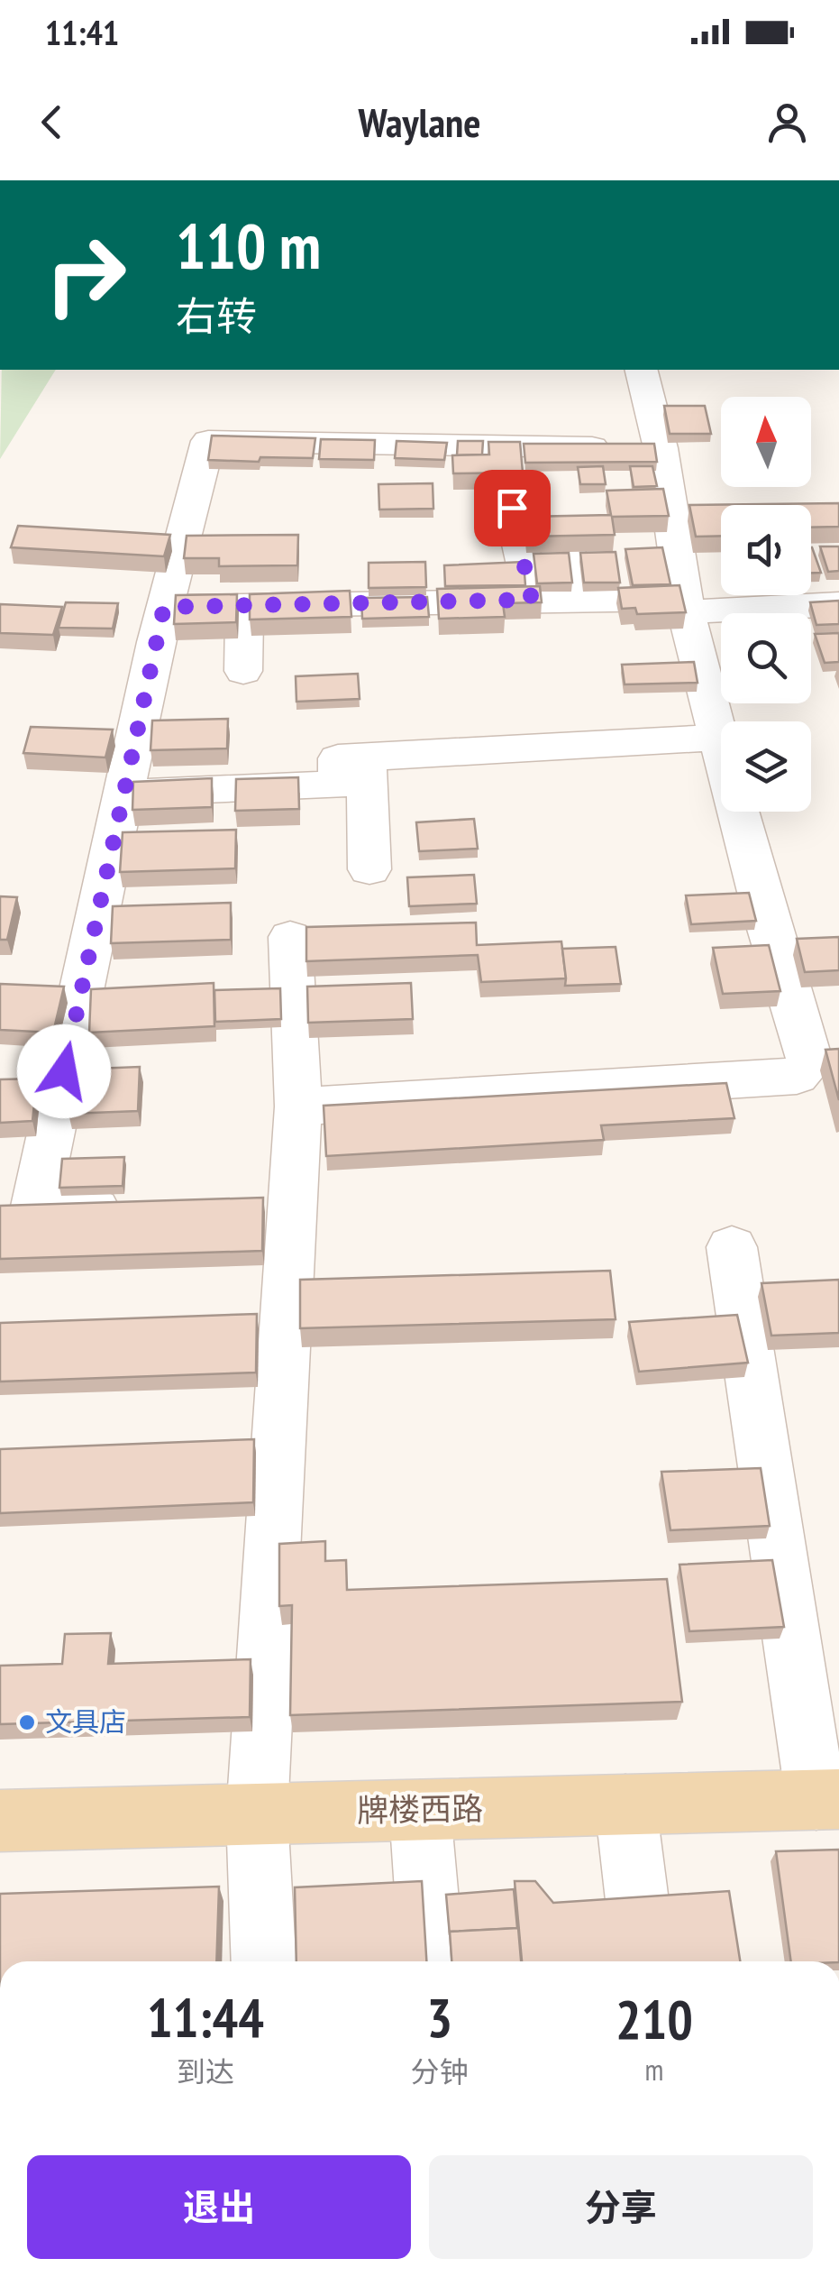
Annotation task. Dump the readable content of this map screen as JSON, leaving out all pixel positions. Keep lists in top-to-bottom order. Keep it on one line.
{"streets":{"main road":["牌楼西路"]},"places":["文具店"],"north":"top","page":{"status":"11:41","header":"Waylane","turn":["110 m","右转"],"eta":["11:44","到达","3","分钟","210","m"],"buttons":["退出","分享"]}}
